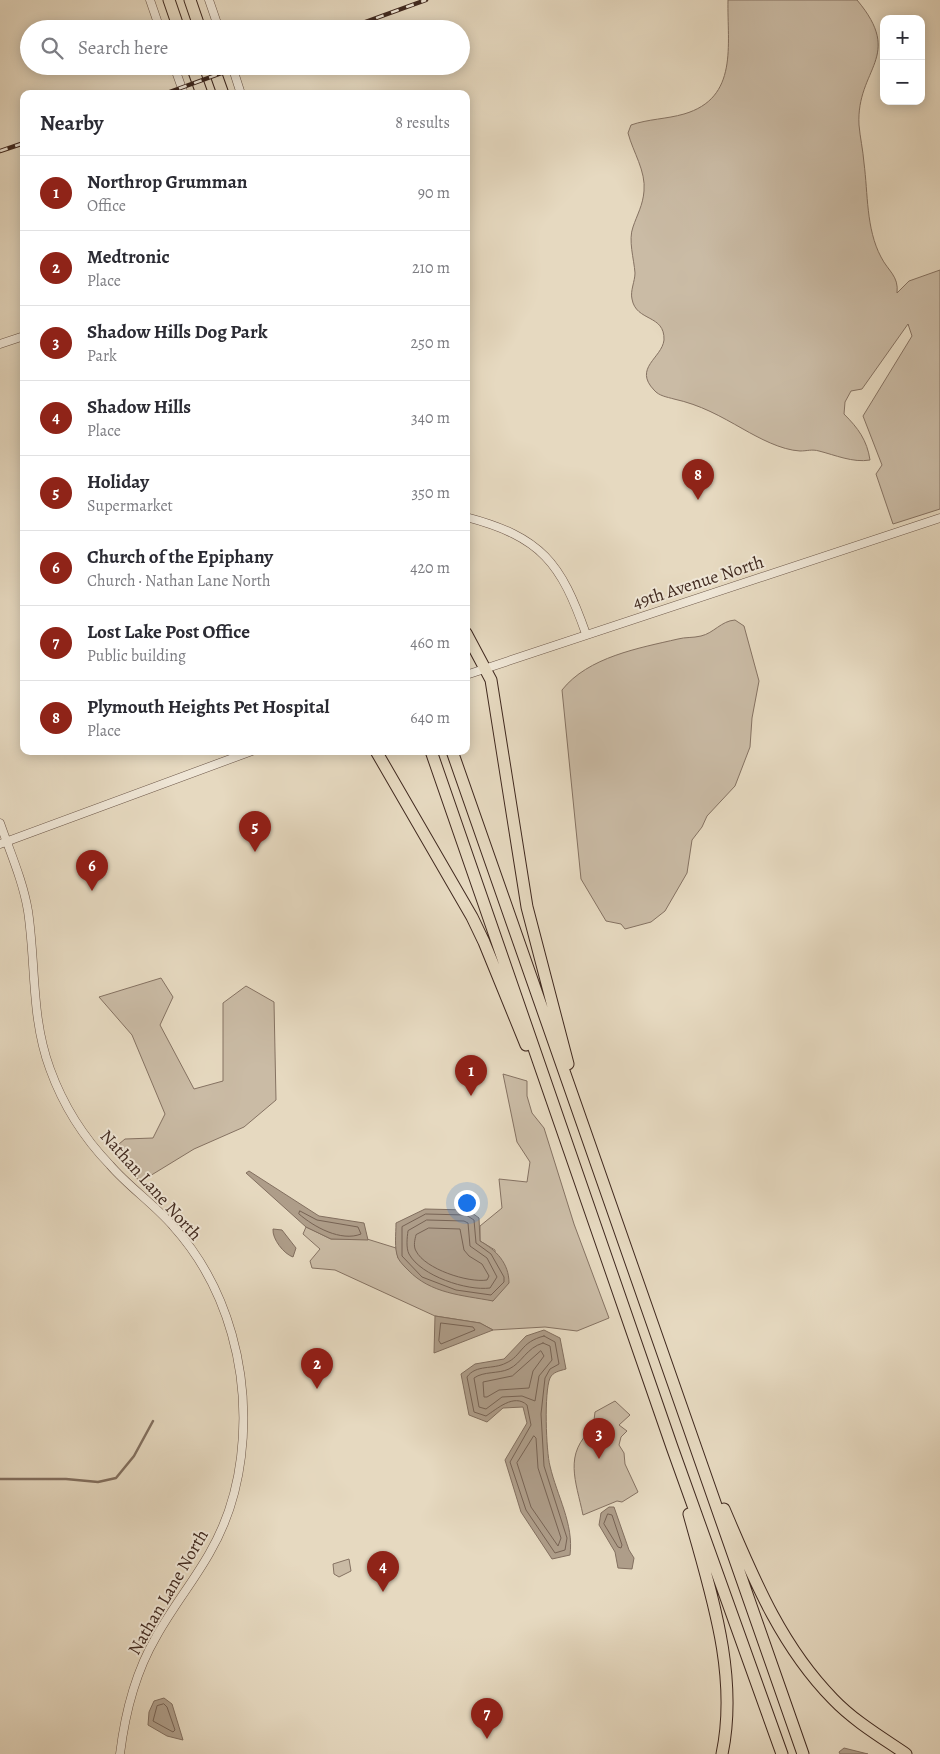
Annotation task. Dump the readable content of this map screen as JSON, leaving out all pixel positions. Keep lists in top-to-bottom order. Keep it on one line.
{"streets":{"street":["49th Avenue North","Nathan Lane North"]},"page":{"map_buttons":["+","−"],"search":"Search here","heading":["Nearby","8 results"],"list":[{"mark":"1","name":"Northrop Grumman","note":"Office","value":"90 m"},{"mark":"2","name":"Medtronic","note":"Place","value":"210 m"},{"mark":"3","name":"Shadow Hills Dog Park","note":"Park","value":"250 m"},{"mark":"4","name":"Shadow Hills","note":"Place","value":"340 m"},{"mark":"5","name":"Holiday","note":"Supermarket","value":"350 m"},{"mark":"6","name":"Church of the Epiphany","note":"Church · Nathan Lane North","value":"420 m"},{"mark":"7","name":"Lost Lake Post Office","note":"Public building","value":"460 m"},{"mark":"8","name":"Plymouth Heights Pet Hospital","note":"Place","value":"640 m"}],"pins":["8","5","6","1","2","3","4","7"]}}
